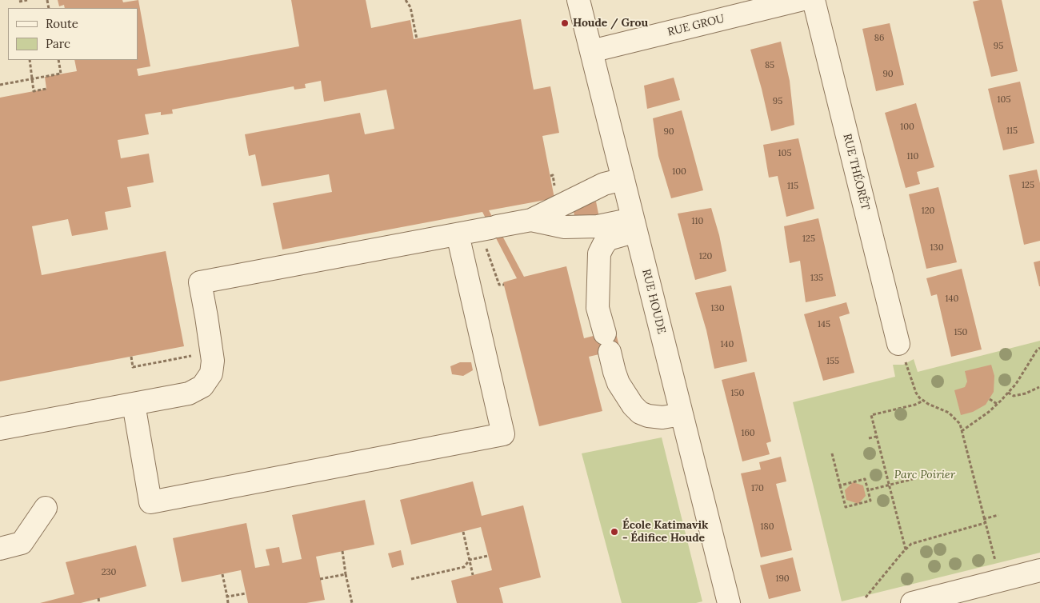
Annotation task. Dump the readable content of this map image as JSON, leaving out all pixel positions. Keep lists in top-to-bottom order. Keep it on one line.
{"streets":{"street":["RUE GROU","RUE THÉORÊT","RUE HOUDE"]},"crossings":[["RUE GROU","RUE HOUDE"]],"parks":["Parc Poirier"],"places":["Houde / Grou","École Katimavik - Édifice Houde"],"house_numbers":["86","95","85","90","105","95","100","115","90","105","110","100","125","115","120","110","125","130","120","135","140","130","145","150","140","155","150","160","170","180","230","190"],"legend":["Route","Parc"]}
